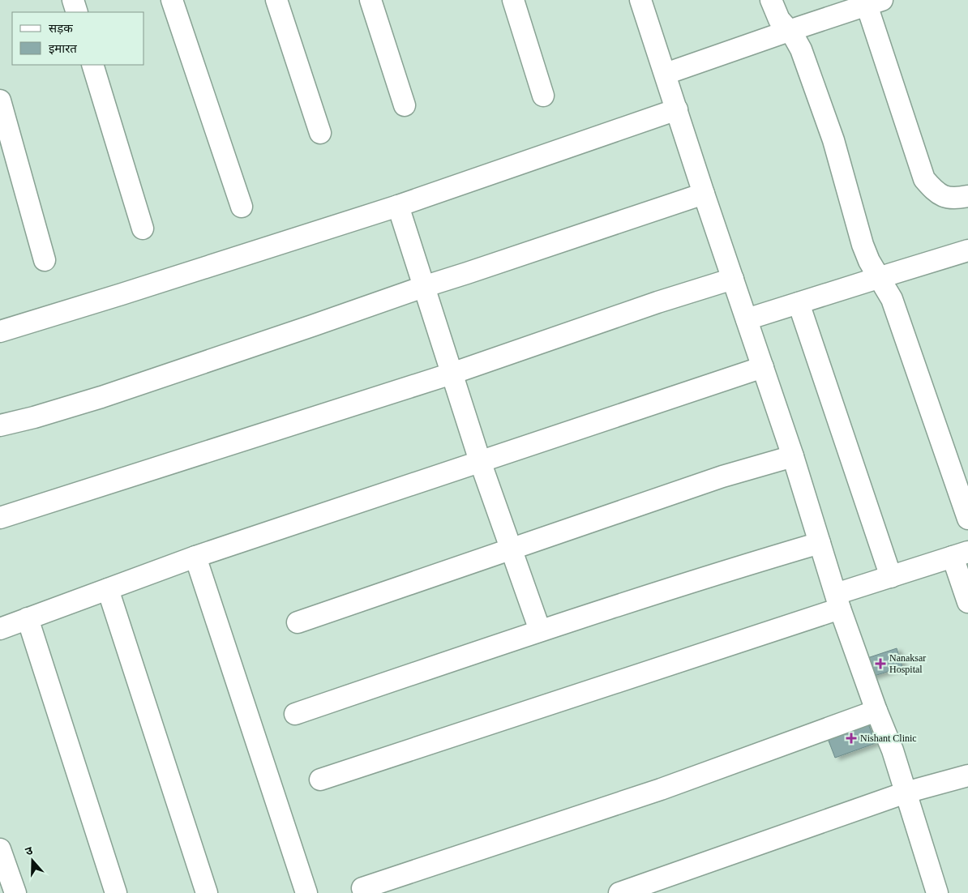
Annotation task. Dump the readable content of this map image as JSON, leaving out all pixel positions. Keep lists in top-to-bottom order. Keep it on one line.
{"places":{"health":["Nanaksar Hospital","Nishant Clinic"]},"legend":["सड़क","इमारत"],"north":"top"}
